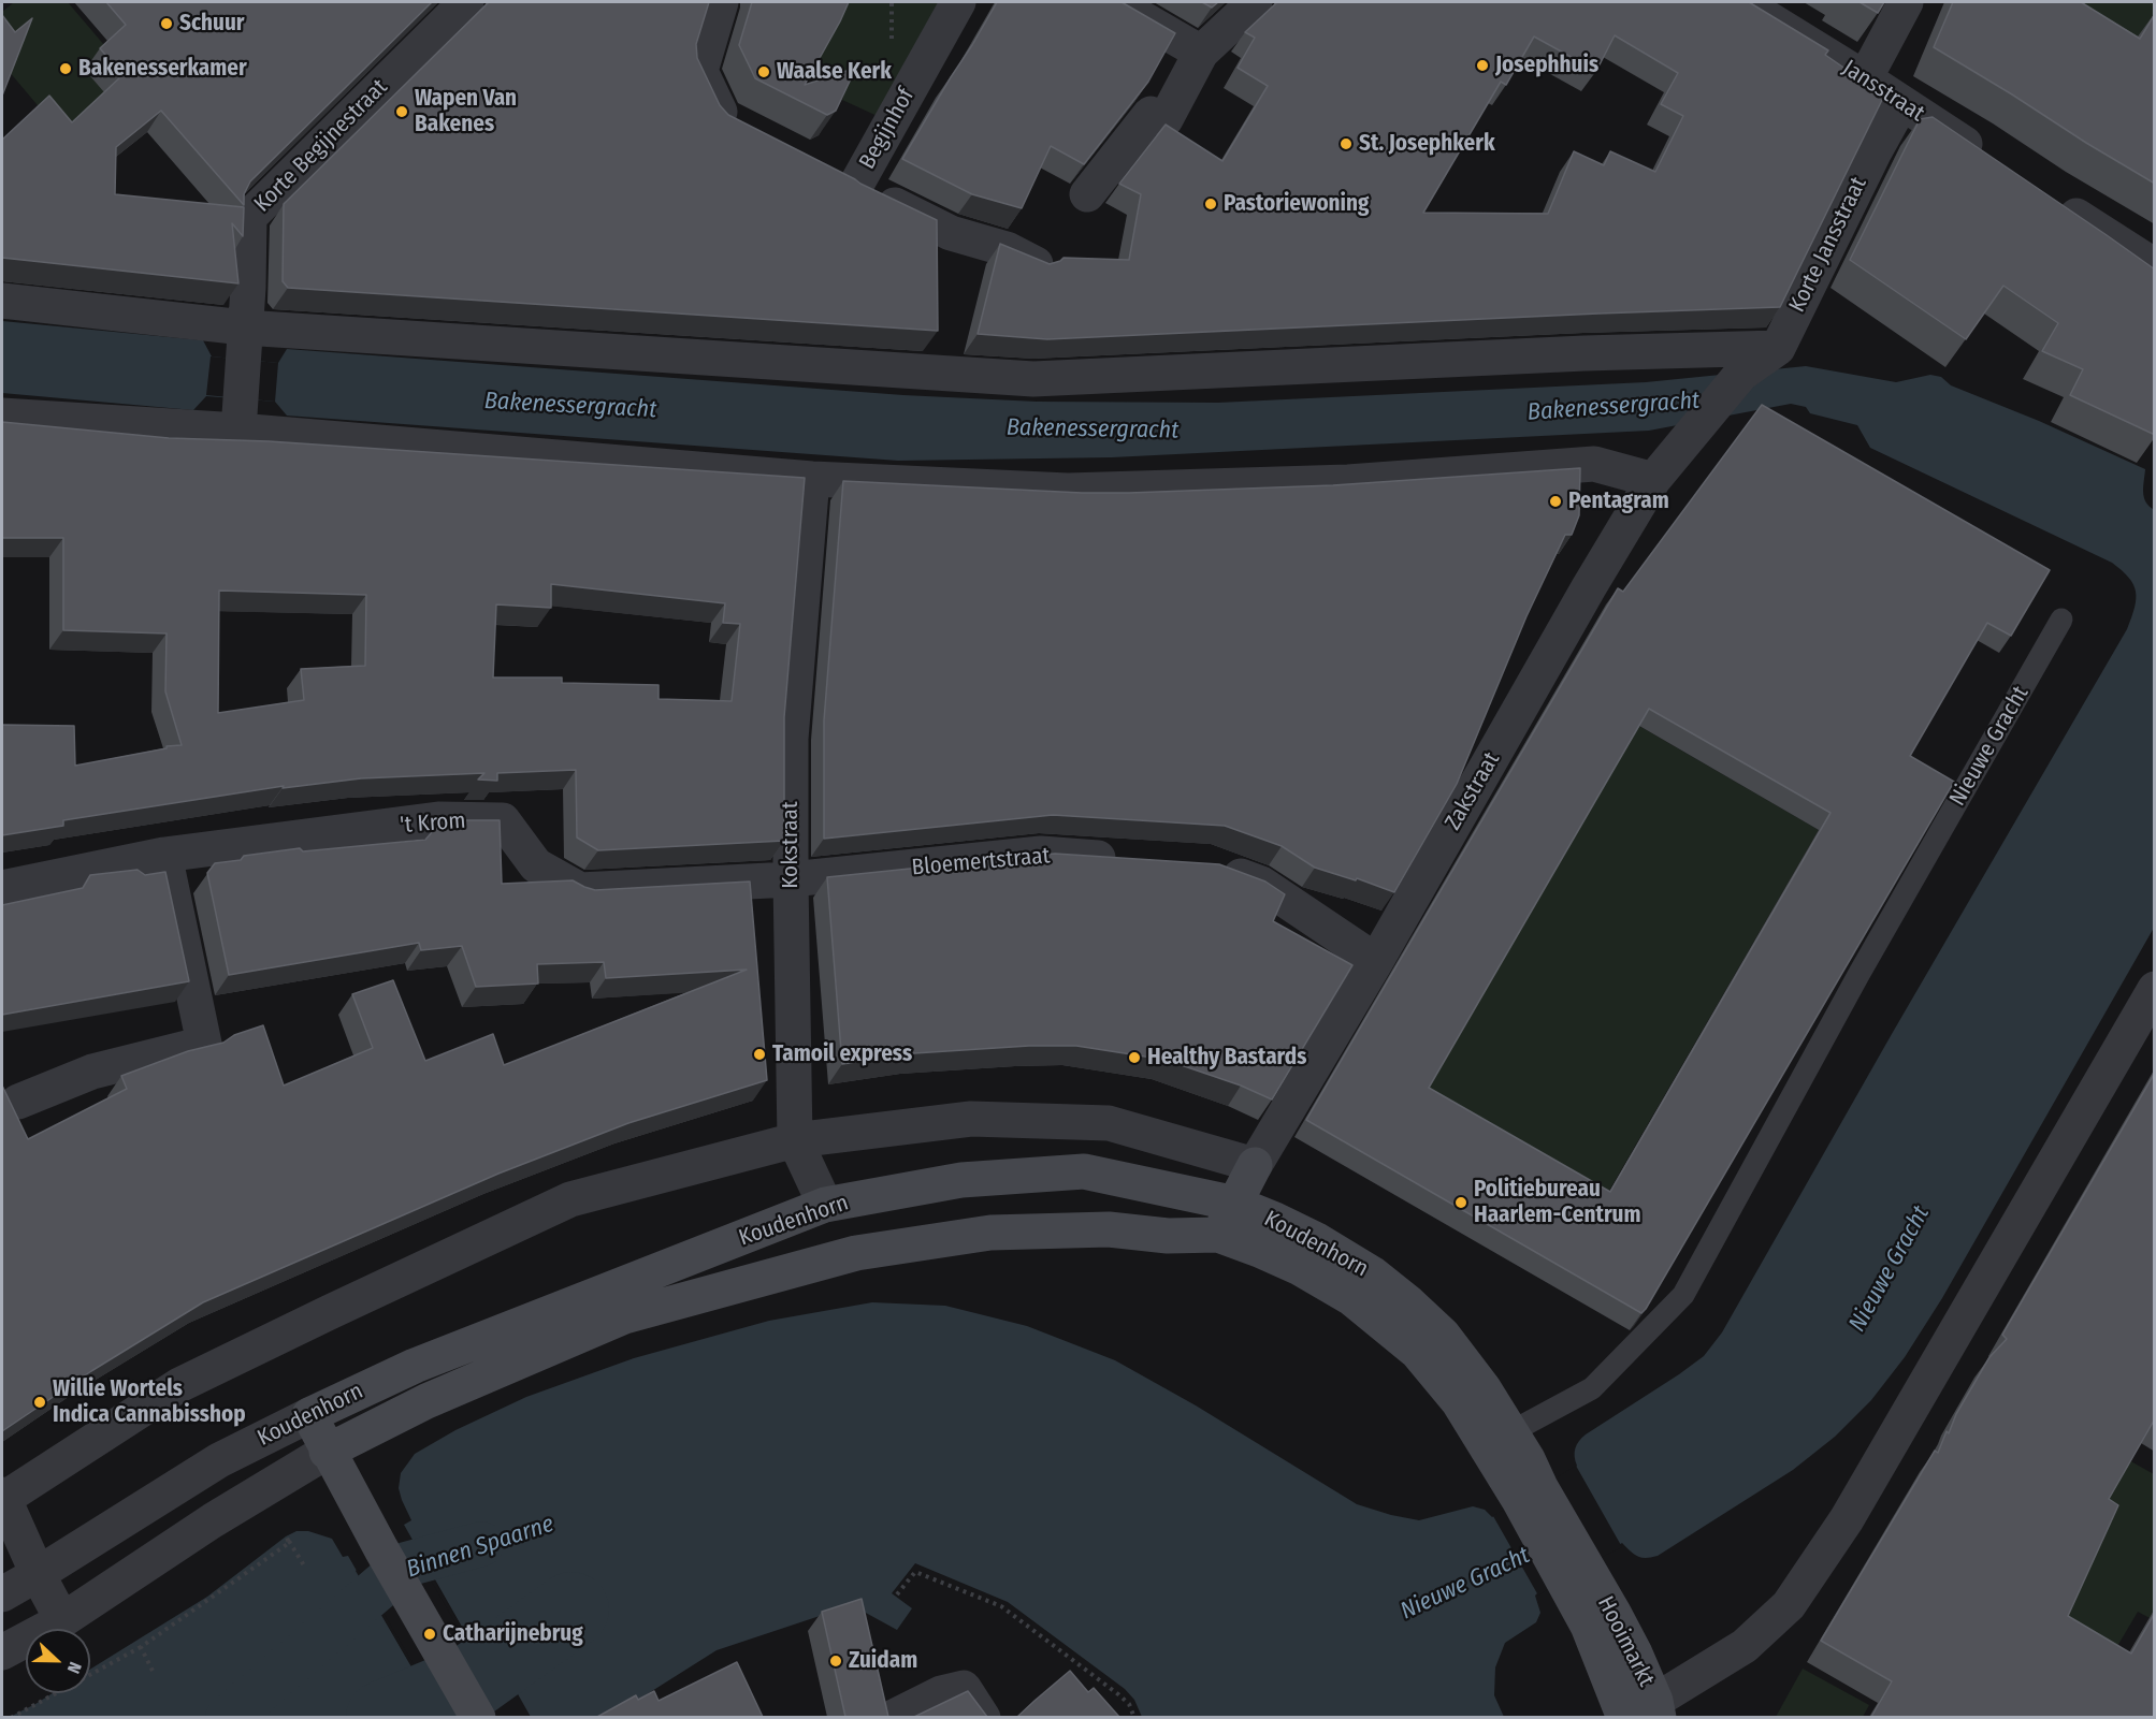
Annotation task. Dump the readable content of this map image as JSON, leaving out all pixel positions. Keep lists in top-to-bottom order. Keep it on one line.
{"streets":{"street":["Jansstraat","Begijnhof","Korte Begijnestraat","Korte Jansstraat","Zakstraat","'t Krom","Kokstraat","Bloemertstraat","Koudenhorn","Hooimarkt"],"lane":["Nieuwe Gracht"]},"crossings":[["Jansstraat","Korte Jansstraat"],["Korte Jansstraat","Zakstraat"],["Nieuwe Gracht","Koudenhorn"],["'t Krom","Kokstraat"],["'t Krom","Bloemertstraat"],["Kokstraat","Bloemertstraat"],["Kokstraat","Koudenhorn"],["Koudenhorn","Hooimarkt"]],"water":["Bakenessergracht","Nieuwe Gracht","Binnen Spaarne"],"places":["Schuur","Josephhuis","Bakenesserkamer","Waalse Kerk","Wapen Van Bakenes","St. Josephkerk","Pastoriewoning","Pentagram","Tamoil express","Healthy Bastards","Politiebureau Haarlem-Centrum","Willie Wortels Indica Cannabisshop","Catharijnebrug","Zuidam"],"north":"right"}
